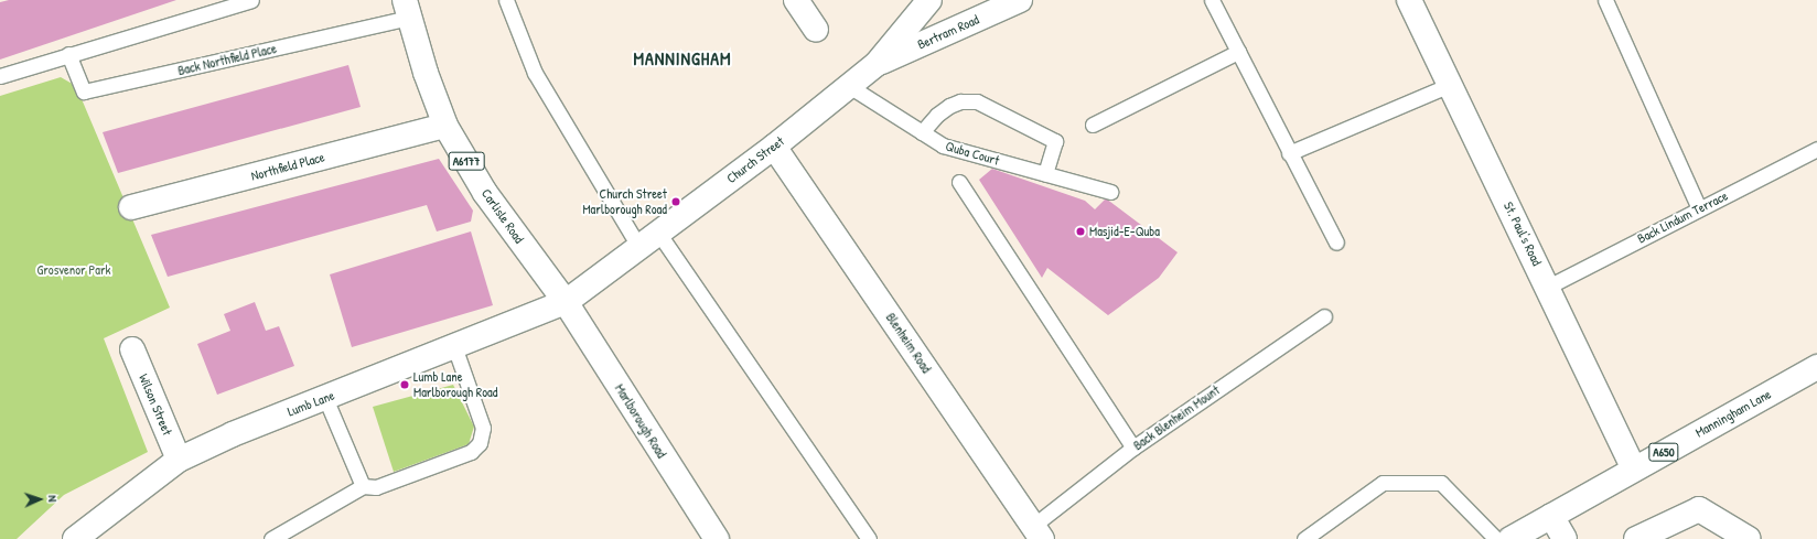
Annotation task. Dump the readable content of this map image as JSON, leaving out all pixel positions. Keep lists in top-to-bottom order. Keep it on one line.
{"streets":{"main road":["Bertram Road","Church Street","A6177","Northfield Place","Carlisle Road","St. Paul's Road","Blenheim Road","Lumb Lane","Wilson Street","Manningham Lane","Marlborough Road","A650"],"lane":["Back Northfield Place","Quba Court","Back Lindum Terrace","Back Blenheim Mount"]},"crossings":[["Bertram Road","Church Street"],["Back Northfield Place","Carlisle Road"],["Quba Court","Church Street"],["Church Street","Carlisle Road"],["Church Street","Blenheim Road"],["Church Street","Lumb Lane"],["Church Street","Marlborough Road"],["Northfield Place","Carlisle Road"],["Carlisle Road","Lumb Lane"],["Carlisle Road","Marlborough Road"],["Back Lindum Terrace","St. Paul's Road"],["St. Paul's Road","Manningham Lane"],["Blenheim Road","Back Blenheim Mount"],["Lumb Lane","Wilson Street"],["Lumb Lane","Marlborough Road"]],"districts":["MANNINGHAM"],"parks":["Grosvenor Park"],"places":["Church Street Marlborough Road","Masjid-E-Quba","Lumb Lane Marlborough Road"],"north":"right"}
